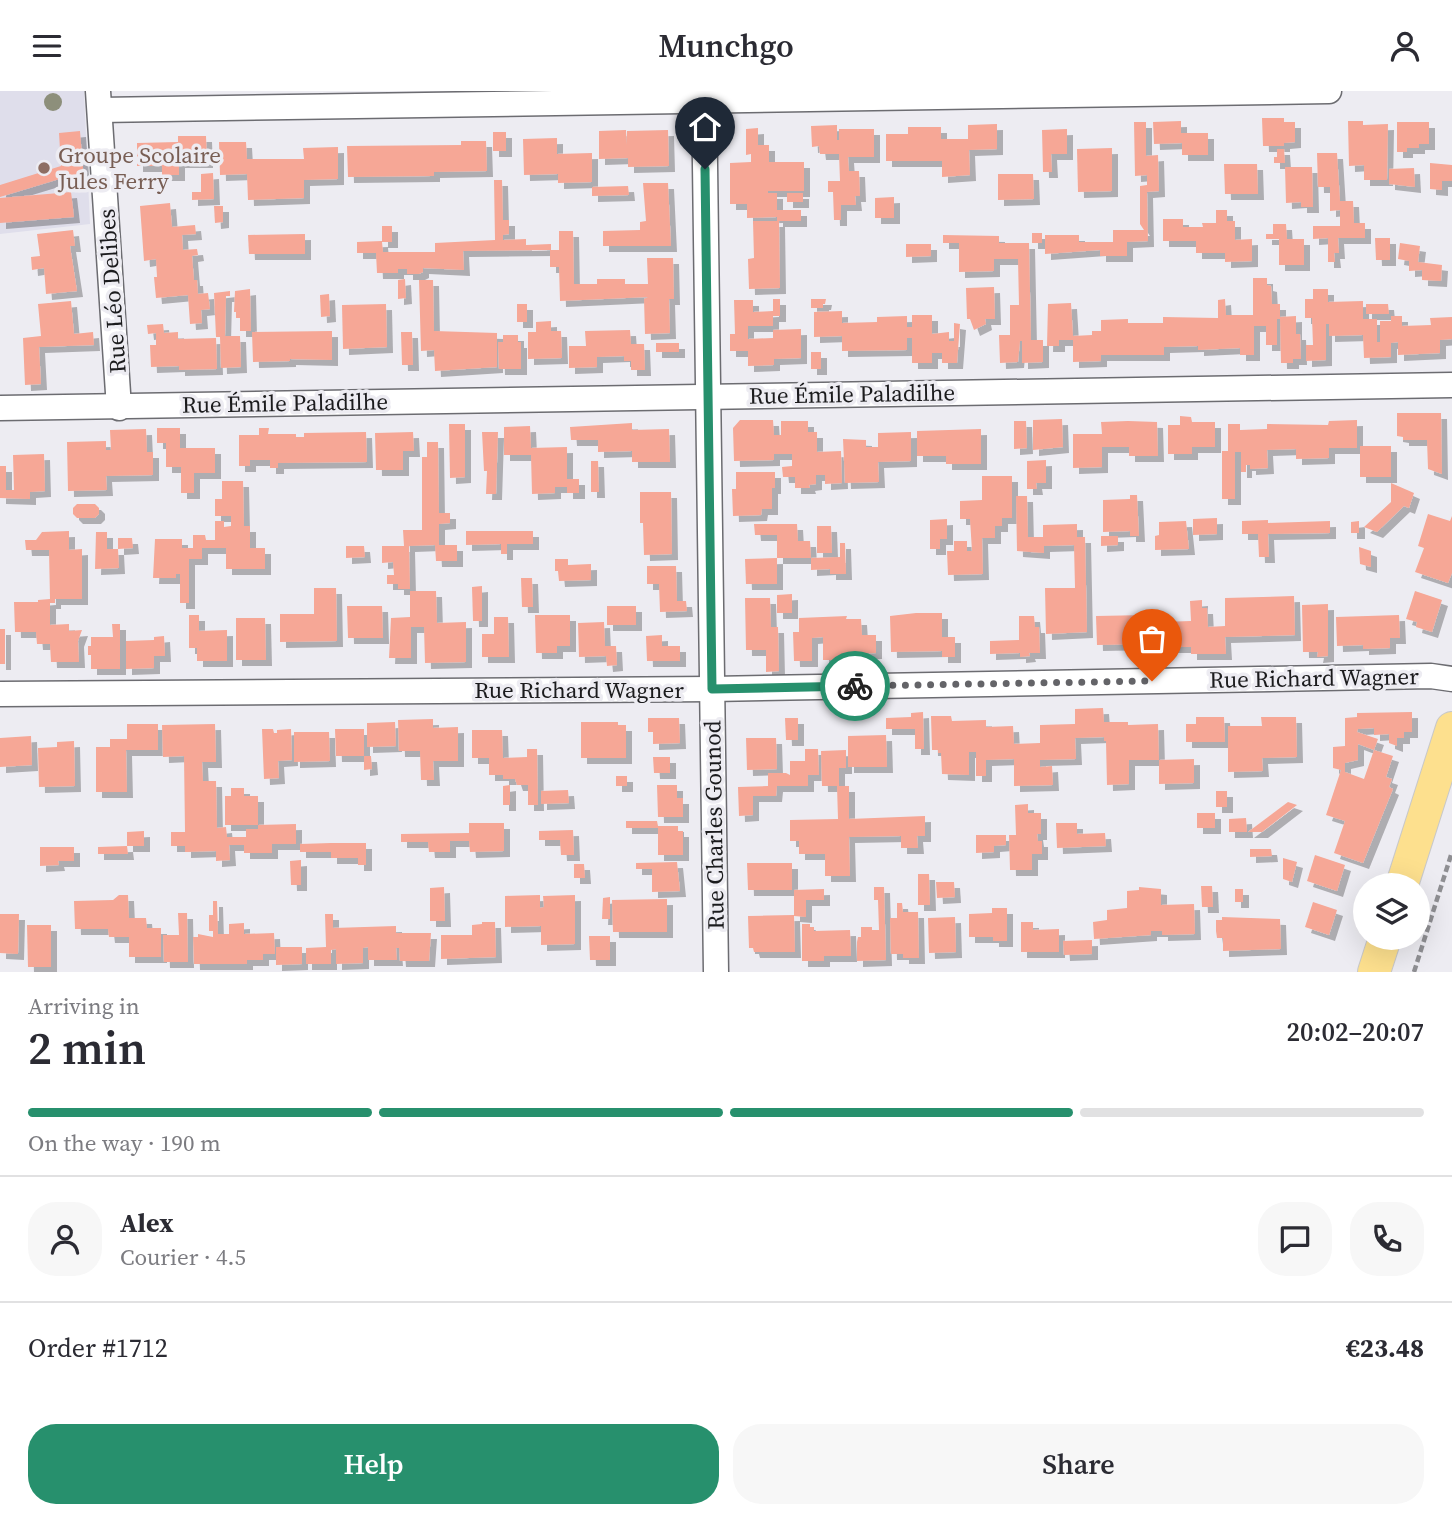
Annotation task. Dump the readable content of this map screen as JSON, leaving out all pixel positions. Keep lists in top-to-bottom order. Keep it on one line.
{"streets":{"street":["Rue Léo Delibes","Rue Émile Paladilhe","Rue Richard Wagner","Rue Charles Gounod"]},"crossings":[["Rue Léo Delibes","Rue Émile Paladilhe"],["Rue Émile Paladilhe","Rue Charles Gounod"],["Rue Richard Wagner","Rue Charles Gounod"]],"places":["Groupe Scolaire Jules Ferry"],"page":{"header":"Munchgo","heading":["2 min","Arriving in","20:02–20:07"],"panel":["Alex","Courier · 4.5","Order #1712","€23.48"],"bar":"On the way · 190 m","buttons":["Help","Share"]}}
